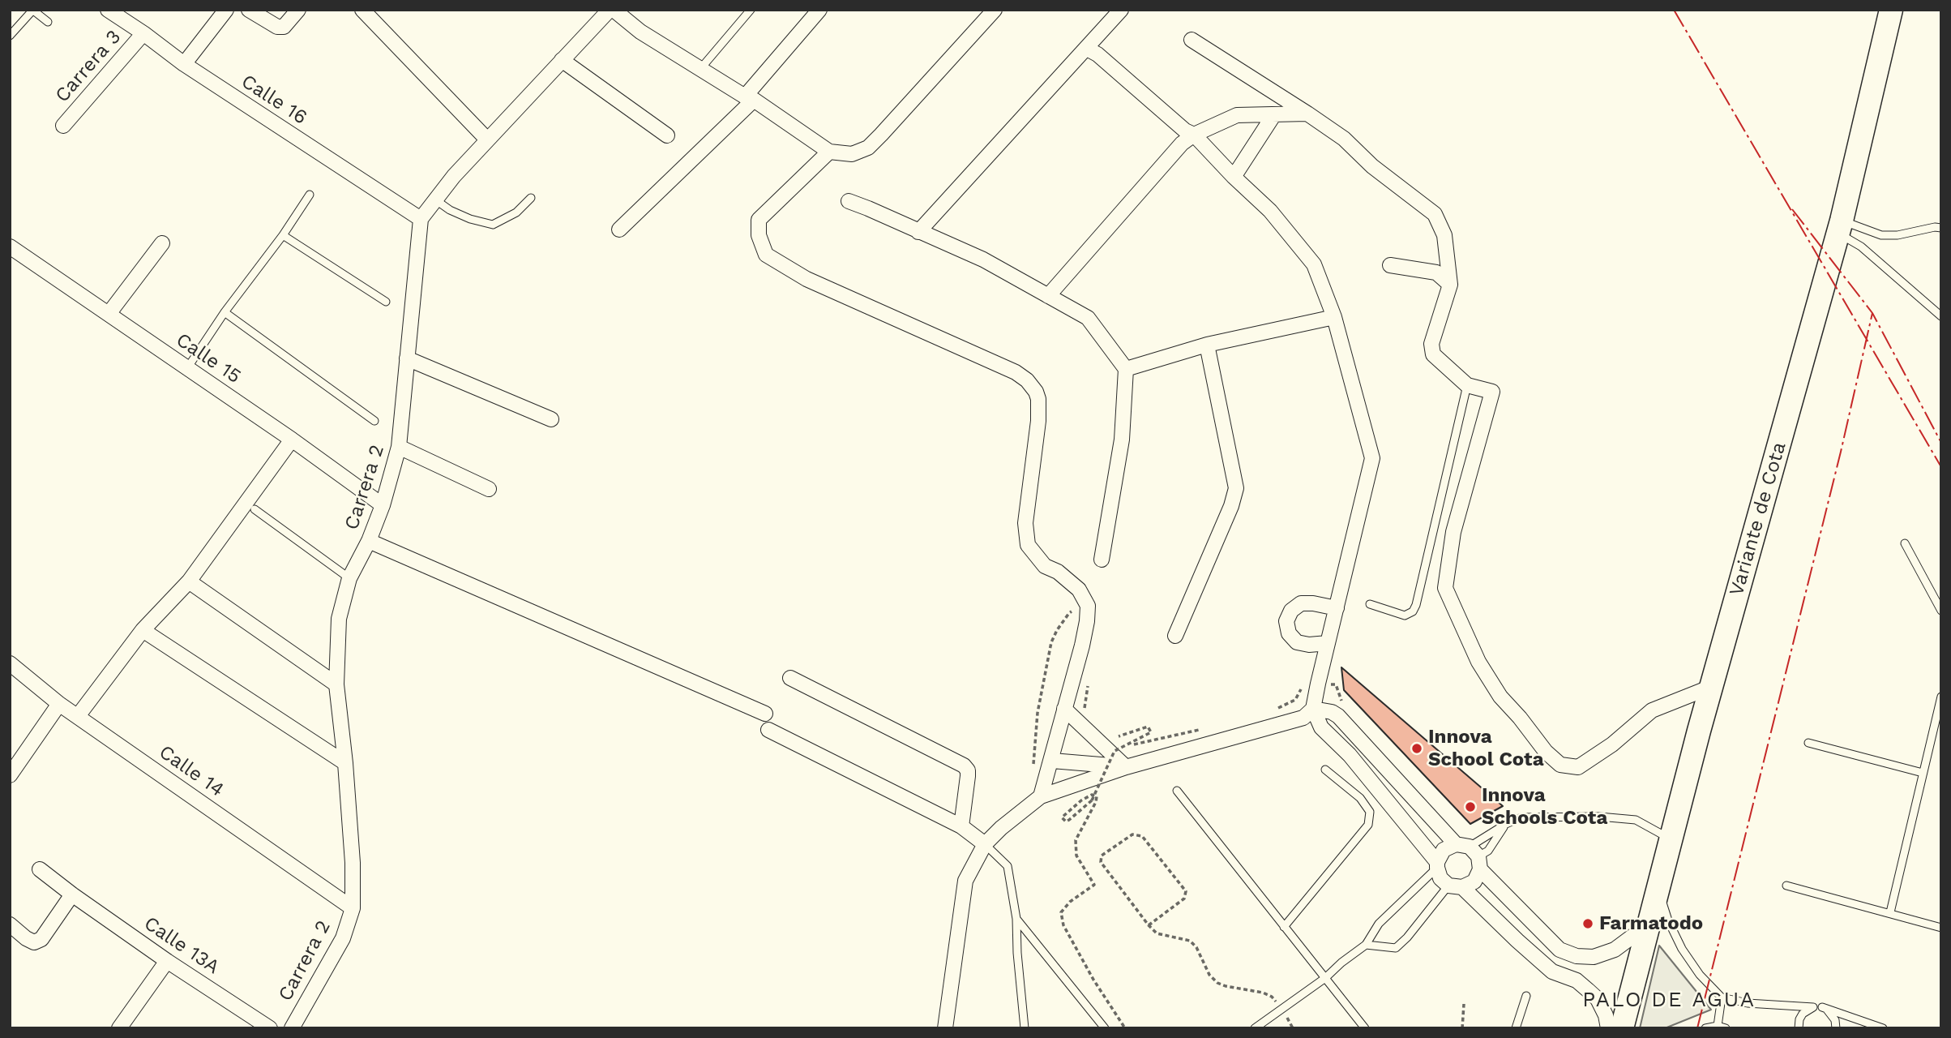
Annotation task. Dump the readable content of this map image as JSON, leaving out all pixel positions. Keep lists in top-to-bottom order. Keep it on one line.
{"streets":{"main road":["Variante de Cota"],"street":["Carrera 3","Calle 16","Calle 15","Carrera 2","Calle 14","Calle 13A"]},"crossings":[["Carrera 3","Calle 16"],["Calle 16","Carrera 2"],["Calle 15","Carrera 2"],["Carrera 2","Calle 14"]],"districts":["PALO DE AGUA"],"places":["Innova School Cota","Innova Schools Cota","Farmatodo"]}
